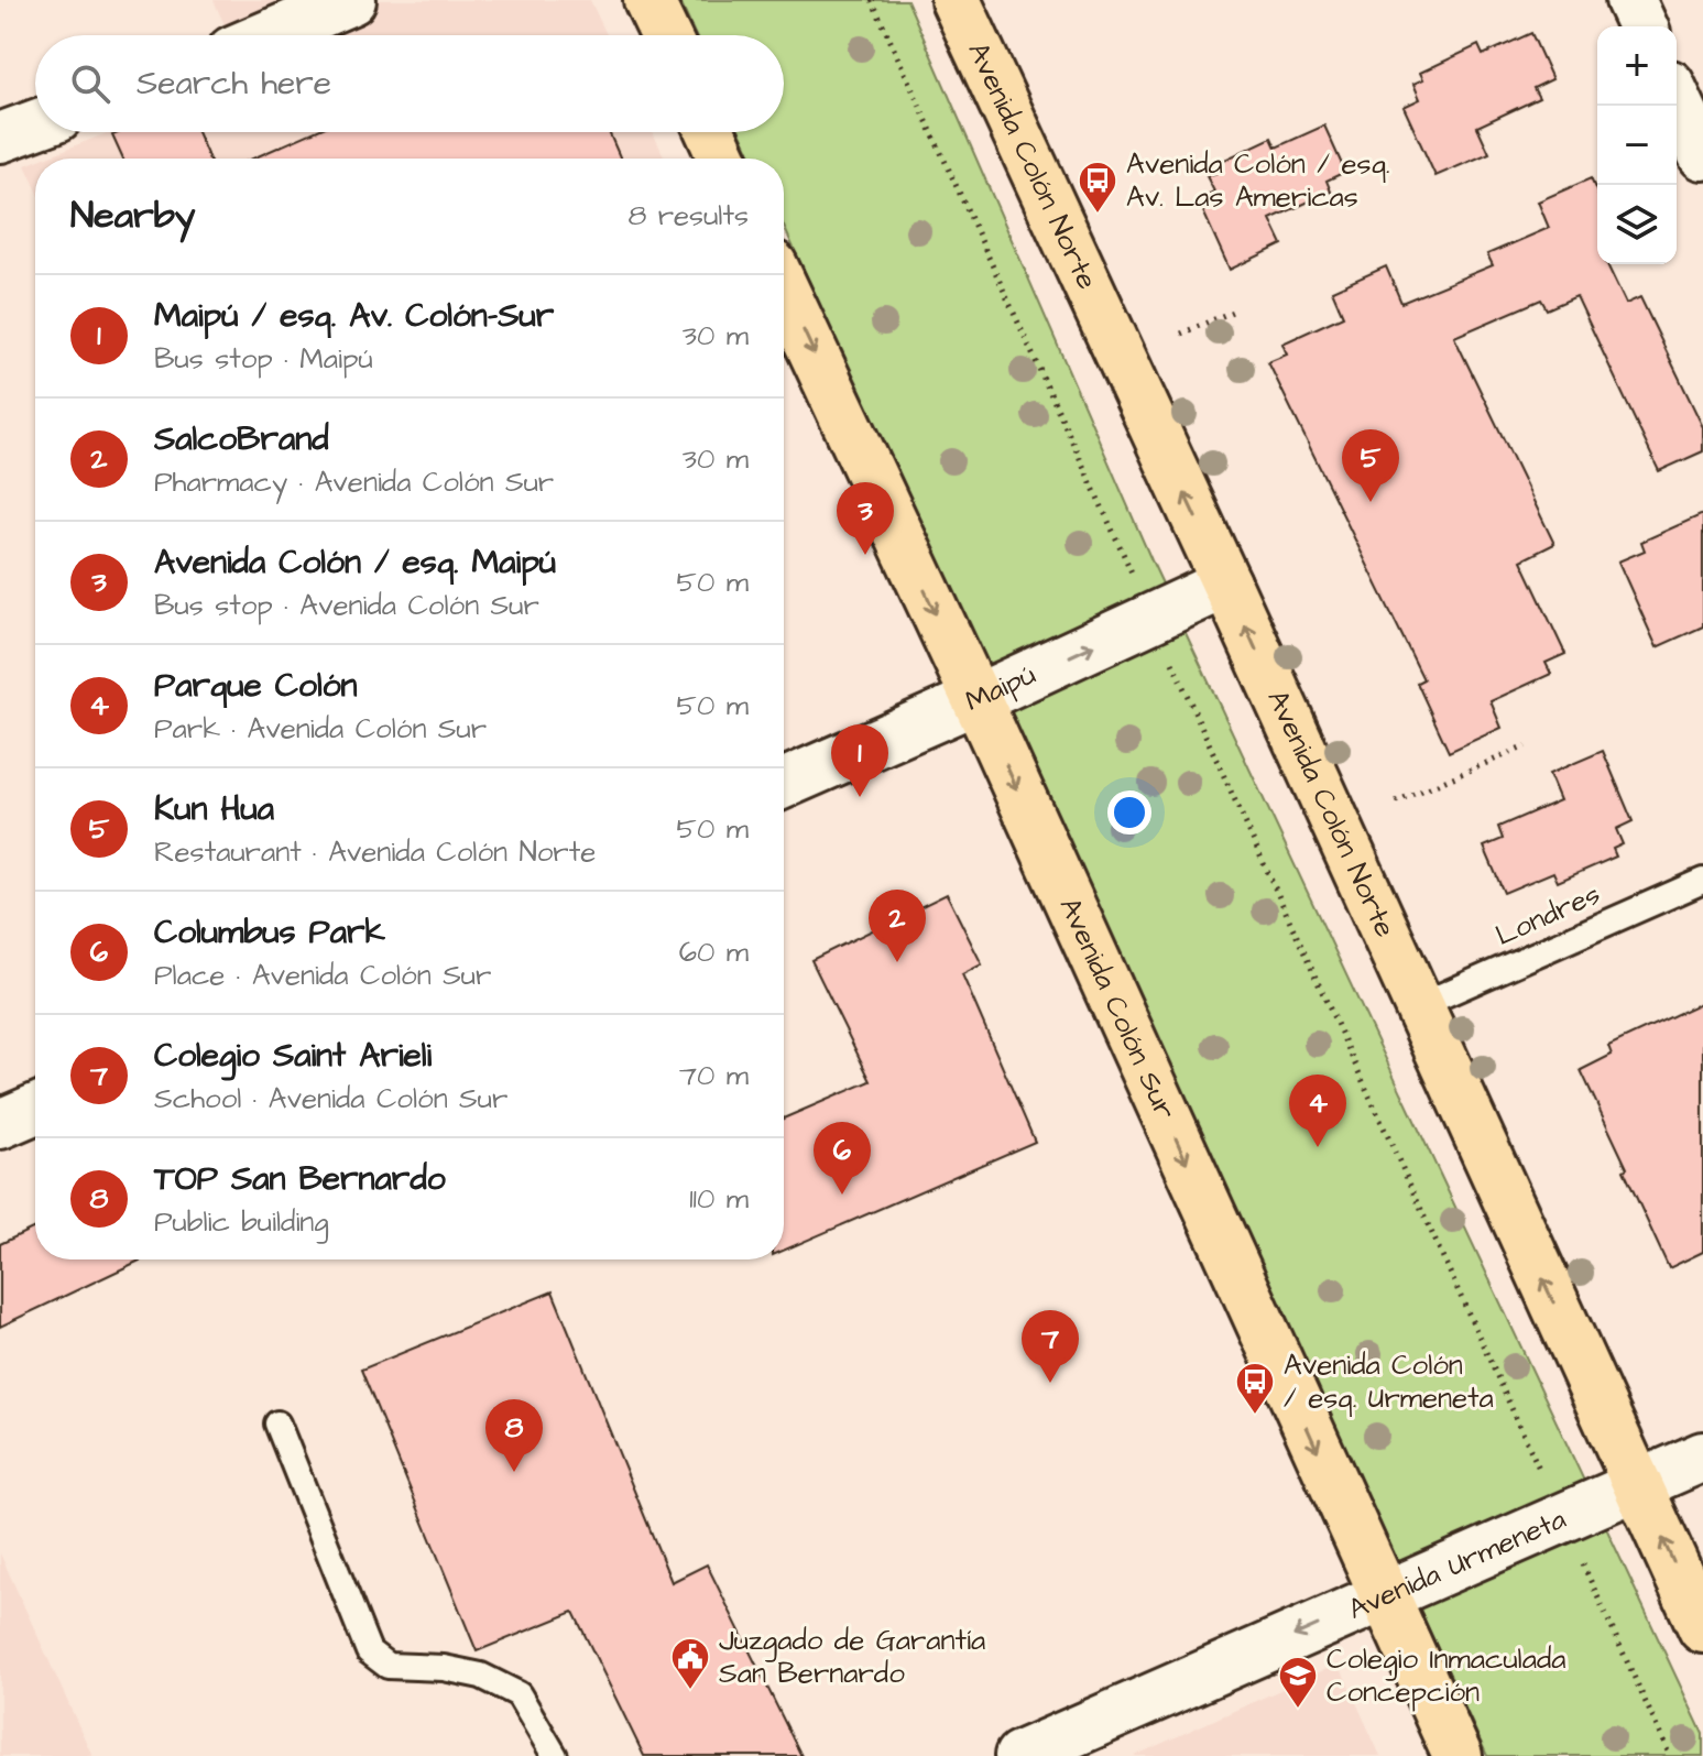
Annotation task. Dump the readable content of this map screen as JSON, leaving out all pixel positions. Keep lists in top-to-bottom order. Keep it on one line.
{"streets":{"main road":["Avenida Colón Norte","Maipú","Avenida Colón Sur","Avenida Urmeneta"],"lane":["Londres"]},"crossings":[["Avenida Colón Norte","Maipú"],["Avenida Colón Norte","Londres"],["Avenida Colón Norte","Avenida Urmeneta"],["Maipú","Avenida Colón Sur"],["Avenida Colón Sur","Avenida Urmeneta"]],"one_way":["Avenida Colón Norte","Maipú","Avenida Colón Sur","Avenida Urmeneta"],"places":{"bus stop":["Avenida Colón / esq. Av. Las Americas","Avenida Colón / esq. Urmeneta"],"public building":["Juzgado de Garantía San Bernardo"],"school or university":["Colegio Inmaculada Concepción"]},"page":{"map_buttons":["+","−"],"search":"Search here","heading":["Nearby","8 results"],"list":[{"mark":"1","name":"Maipú / esq. Av. Colón-Sur","note":"Bus stop · Maipú","value":"30 m"},{"mark":"2","name":"SalcoBrand","note":"Pharmacy · Avenida Colón Sur","value":"30 m"},{"mark":"3","name":"Avenida Colón / esq. Maipú","note":"Bus stop · Avenida Colón Sur","value":"50 m"},{"mark":"4","name":"Parque Colón","note":"Park · Avenida Colón Sur","value":"50 m"},{"mark":"5","name":"Kun Hua","note":"Restaurant · Avenida Colón Norte","value":"50 m"},{"mark":"6","name":"Columbus Park","note":"Place · Avenida Colón Sur","value":"60 m"},{"mark":"7","name":"Colegio Saint Arieli","note":"School · Avenida Colón Sur","value":"70 m"},{"mark":"8","name":"TOP San Bernardo","note":"Public building","value":"110 m"}],"pins":["5","3","1","2","4","6","7","8"]}}
